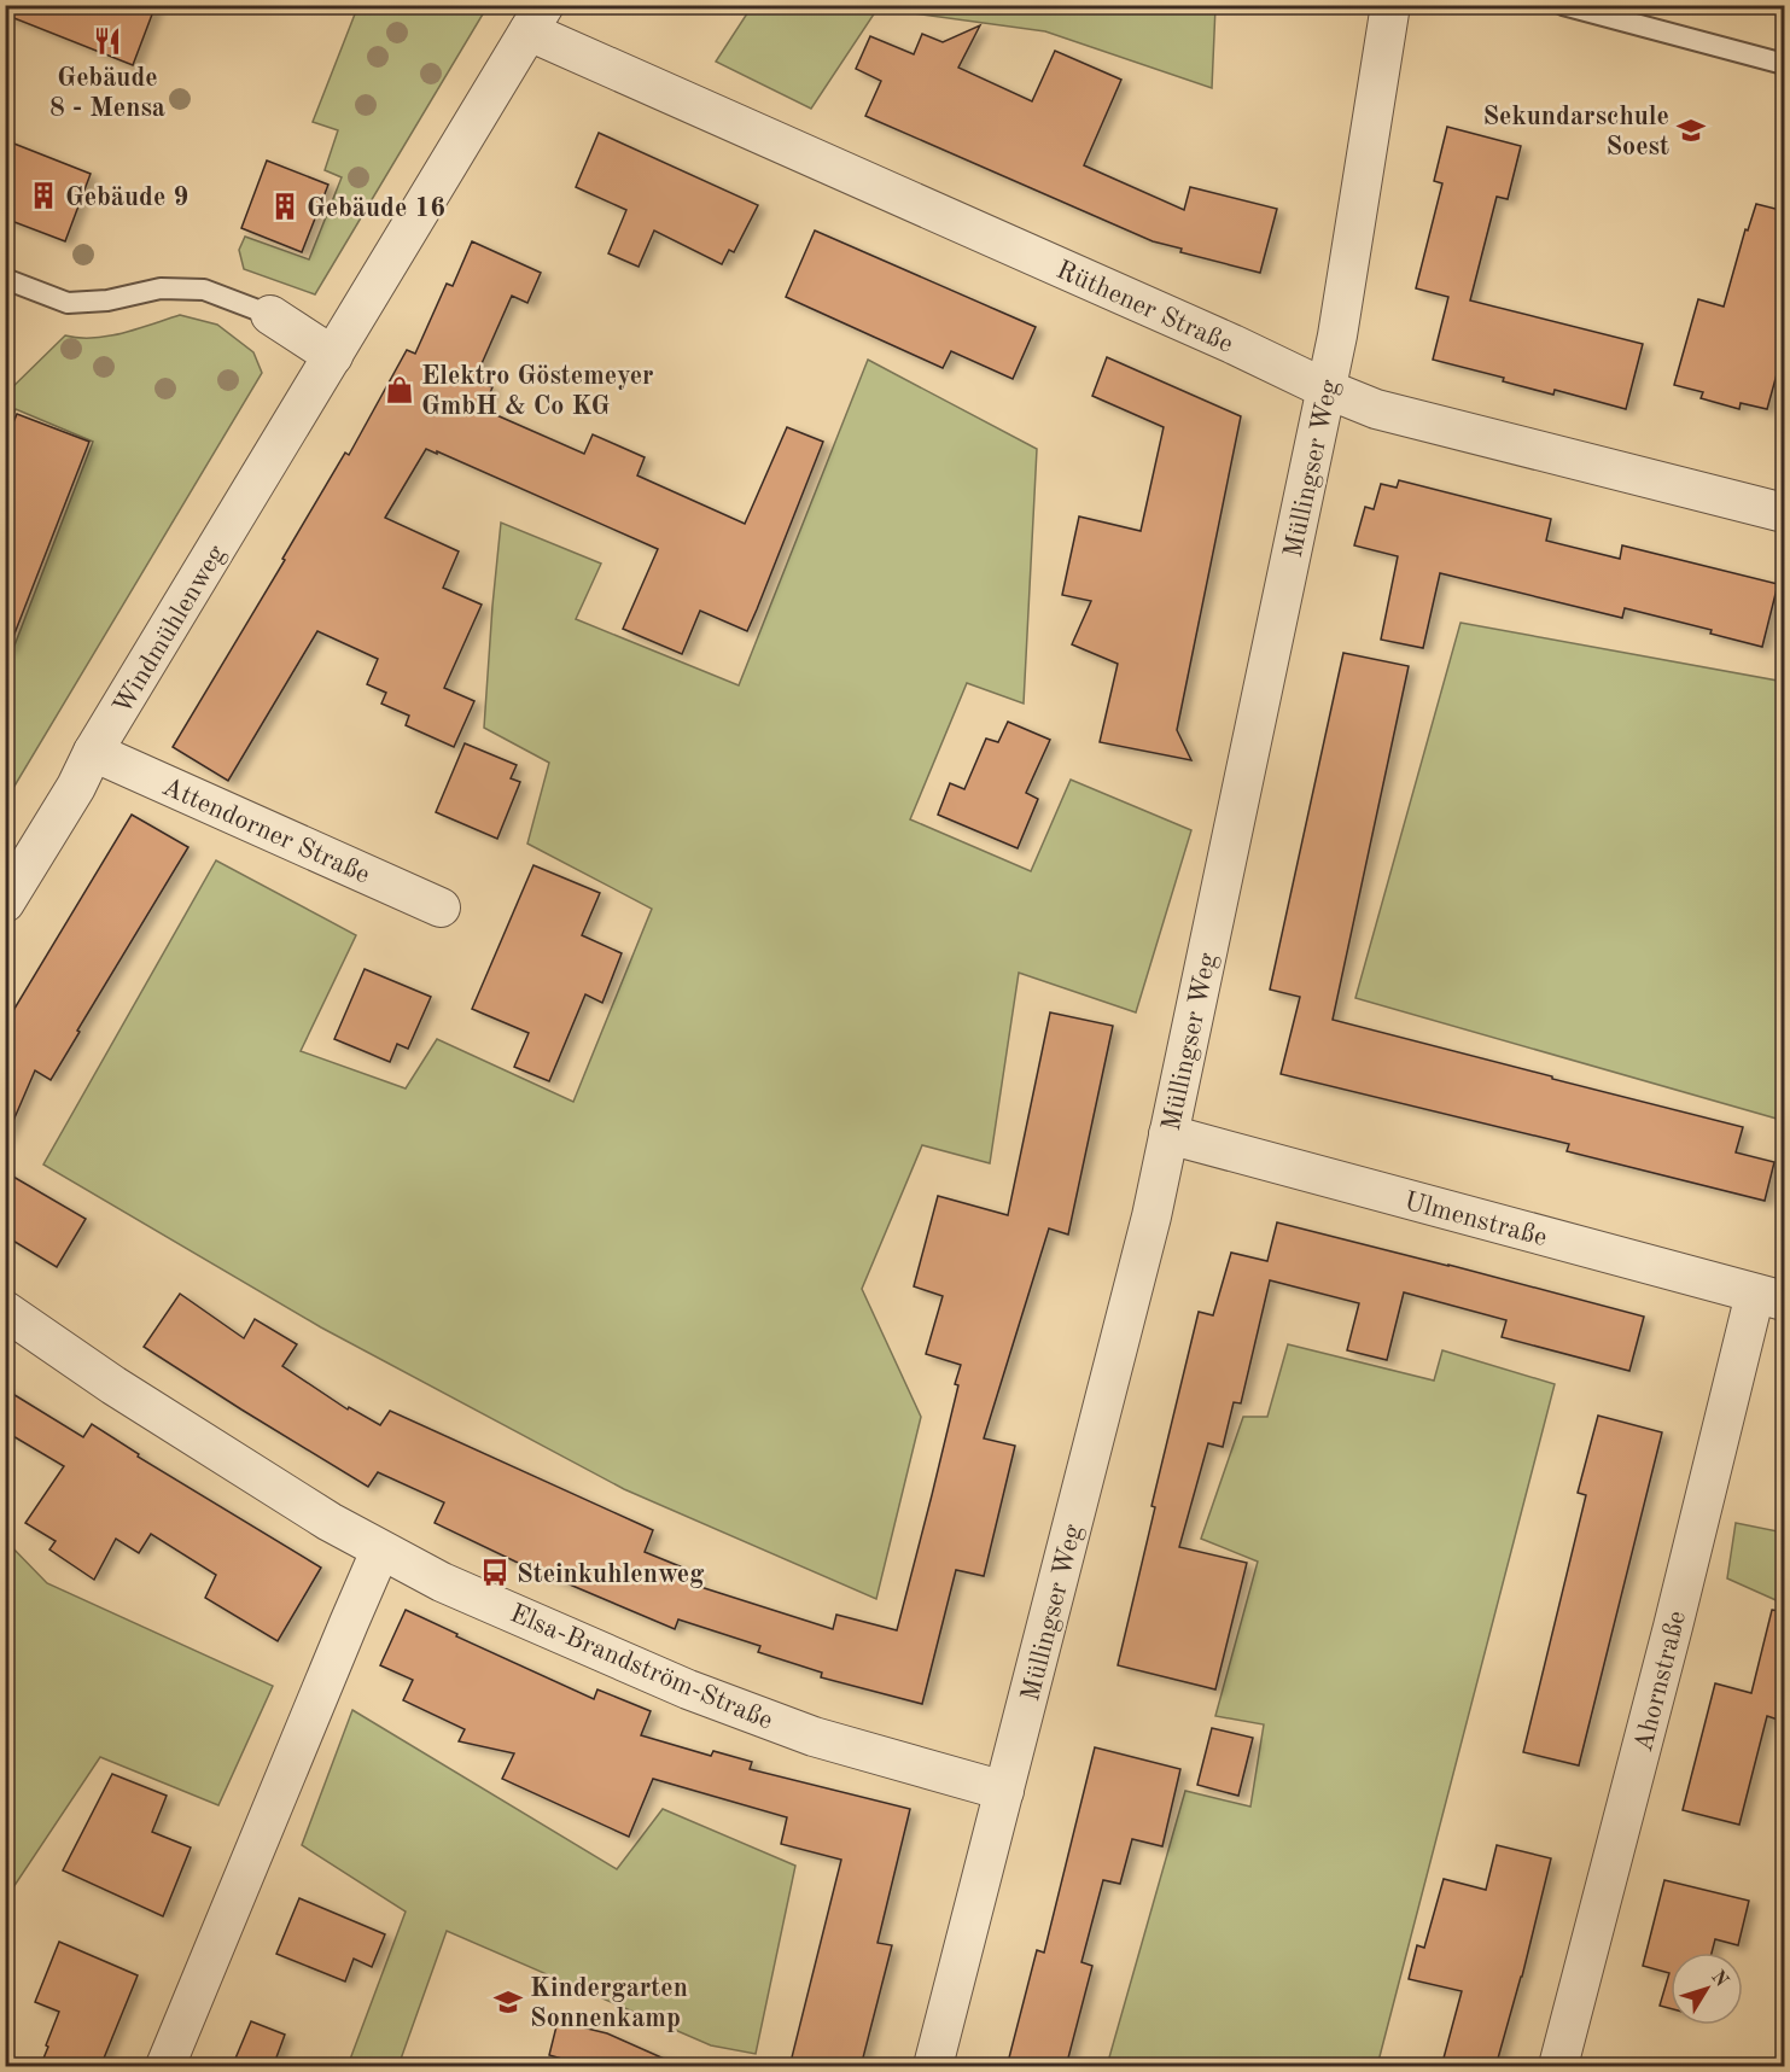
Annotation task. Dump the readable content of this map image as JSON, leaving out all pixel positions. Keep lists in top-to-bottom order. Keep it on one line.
{"streets":{"street":["Rüthener Straße","Müllingser Weg","Windmühlenweg","Attendorner Straße","Ulmenstraße","Elsa-Brandström-Straße","Ahornstraße"]},"crossings":[["Rüthener Straße","Müllingser Weg"],["Rüthener Straße","Windmühlenweg"],["Müllingser Weg","Ulmenstraße"],["Müllingser Weg","Elsa-Brandström-Straße"],["Windmühlenweg","Attendorner Straße"],["Ulmenstraße","Ahornstraße"]],"places":{"restaurant":["Gebäude 8 - Mensa"],"school or university":["Sekundarschule Soest","Kindergarten Sonnenkamp"],"building":["Gebäude 9","Gebäude 16"],"shop":["Elektro Göstemeyer GmbH & Co KG"],"bus stop":["Steinkuhlenweg"]},"north":"top right"}
